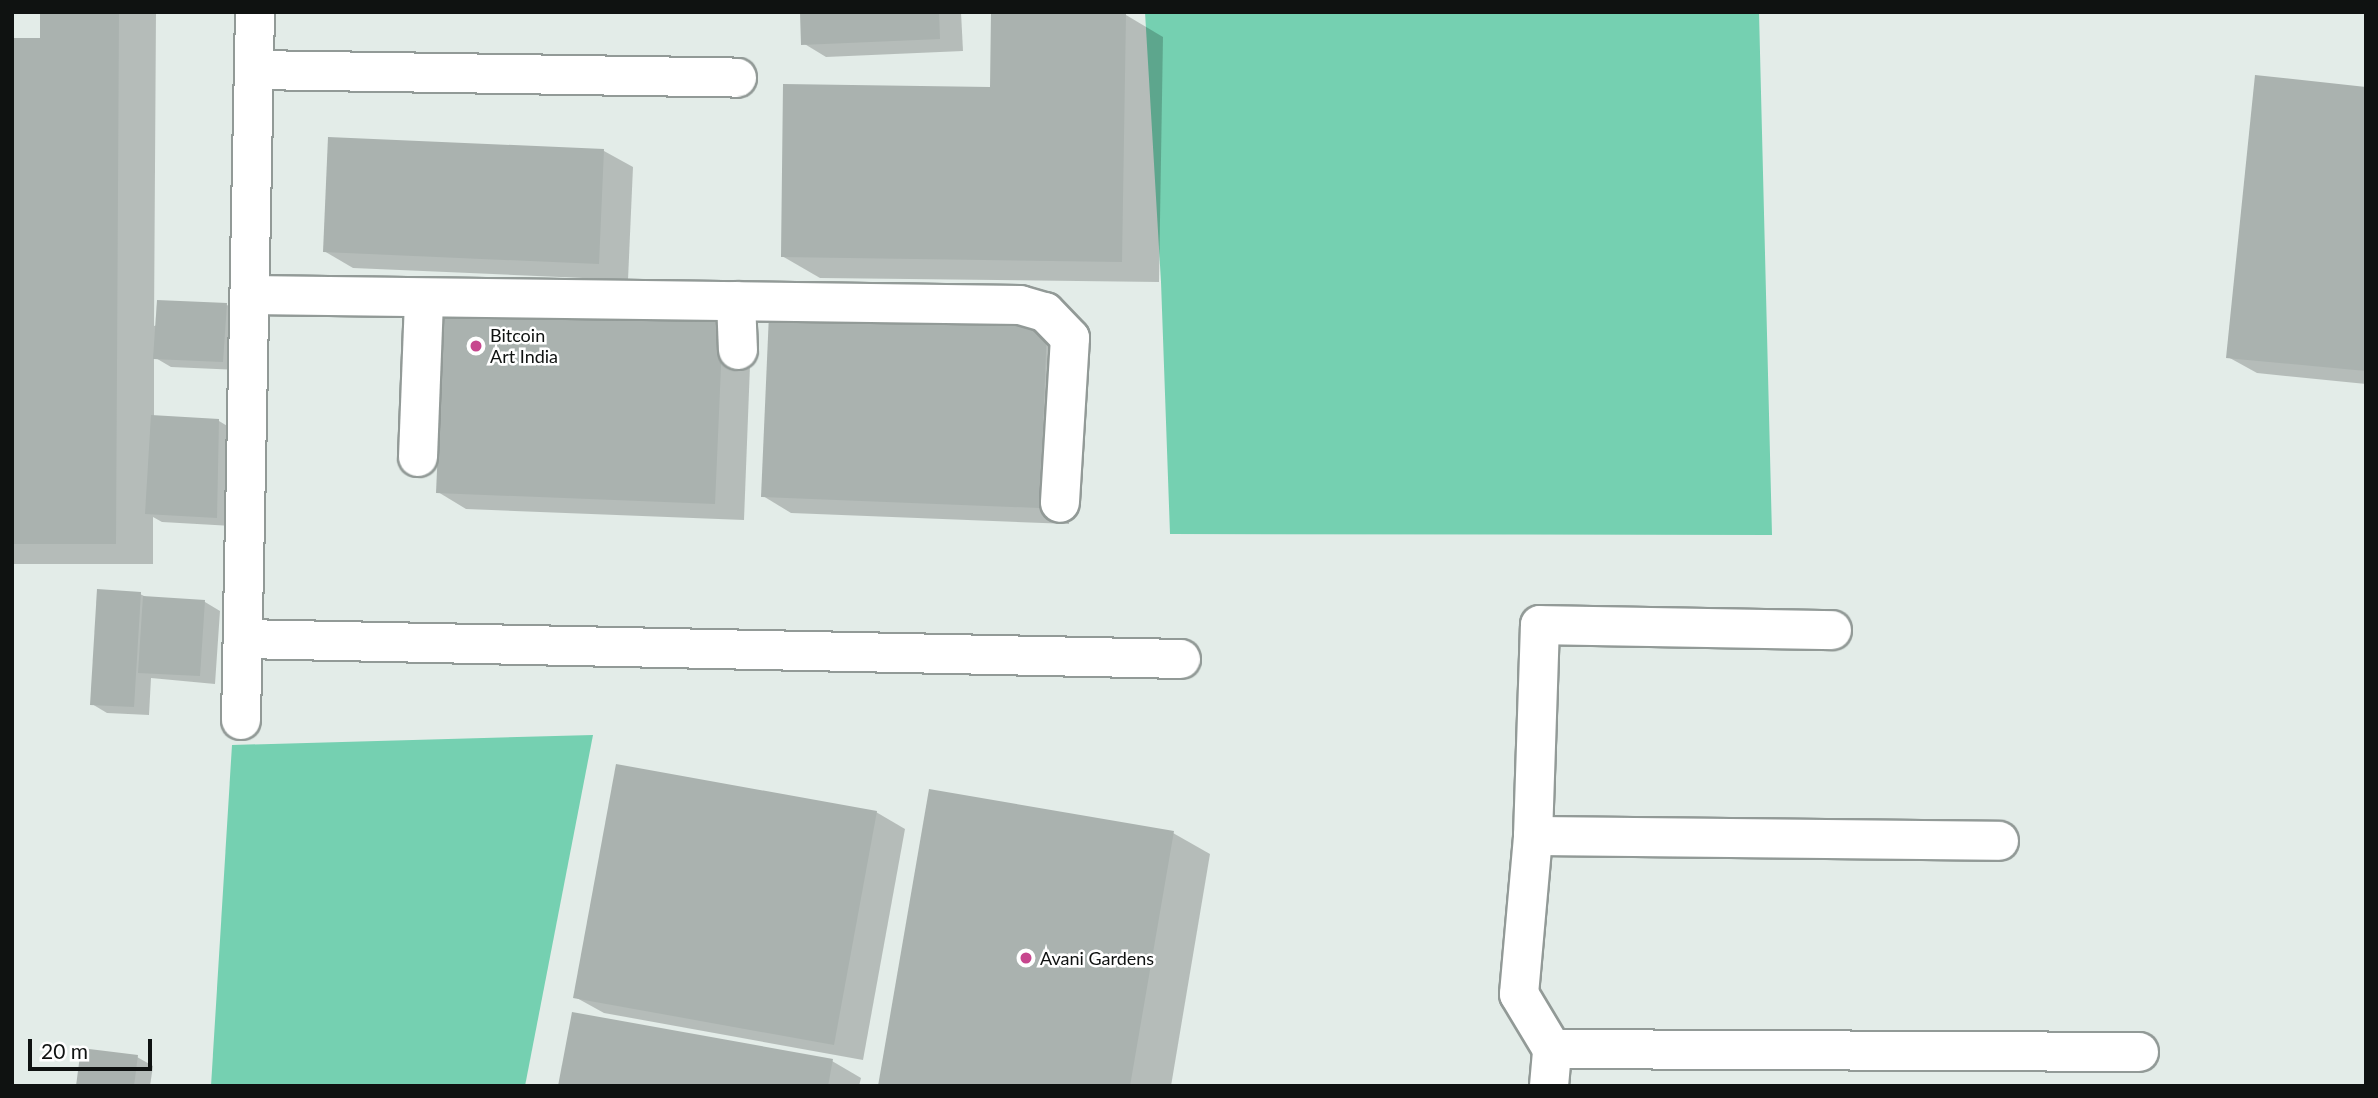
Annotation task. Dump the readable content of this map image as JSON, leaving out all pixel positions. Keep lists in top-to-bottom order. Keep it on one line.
{"places":["Bitcoin Art India","Avani Gardens"],"scale_bar":"20 m"}
